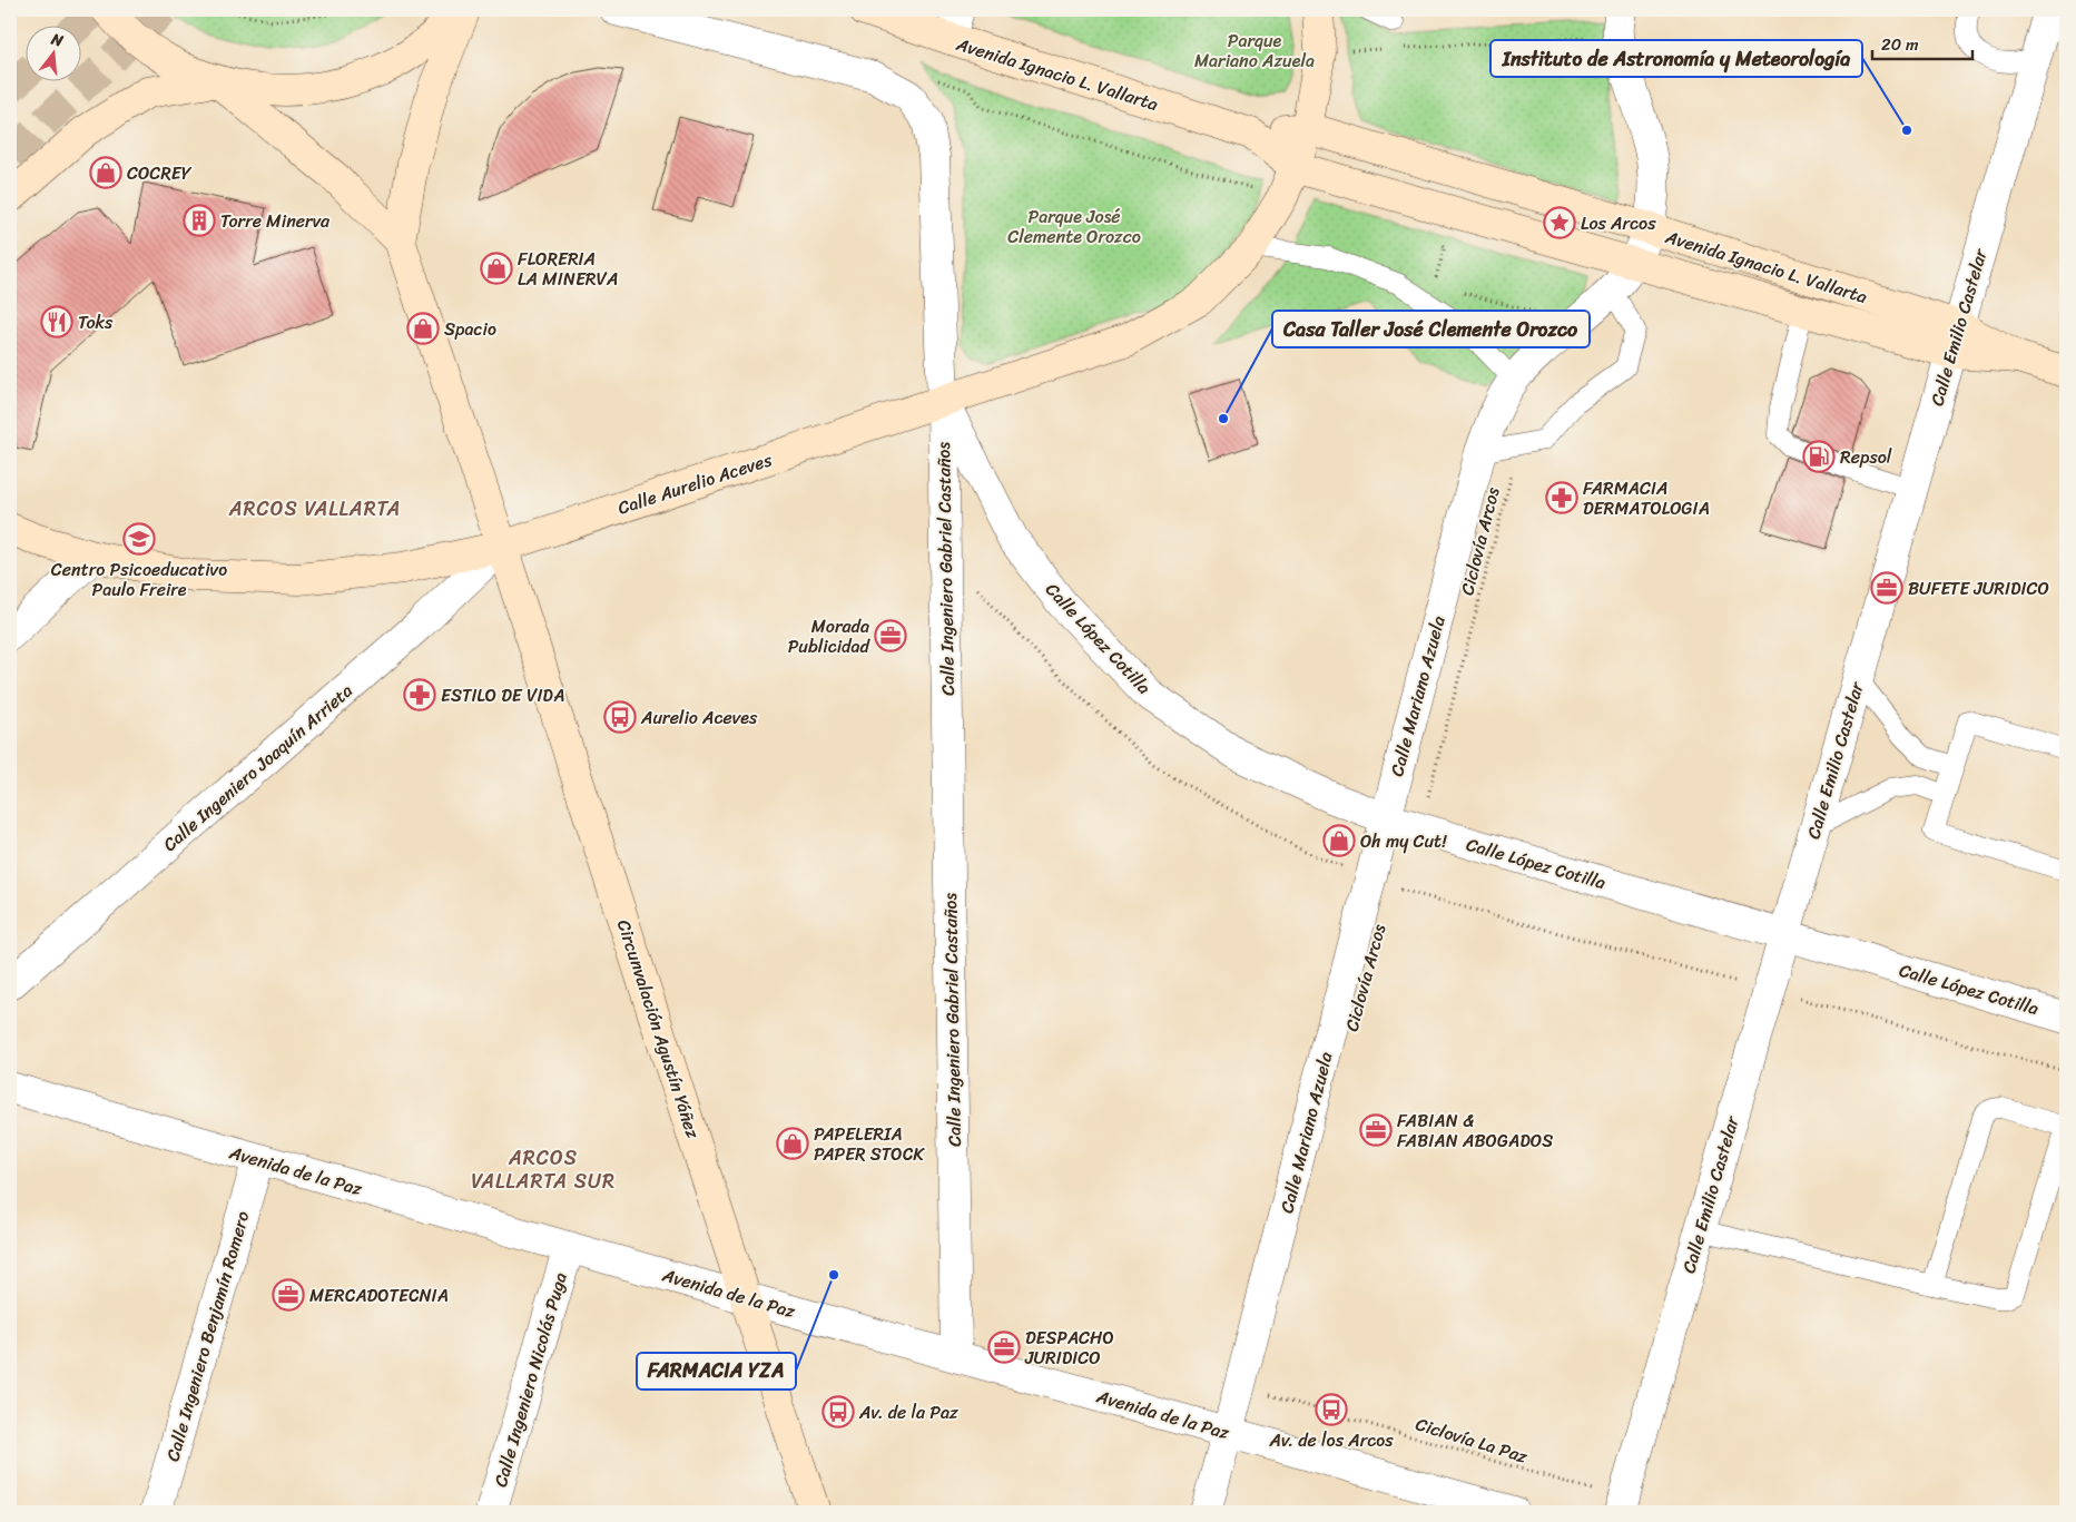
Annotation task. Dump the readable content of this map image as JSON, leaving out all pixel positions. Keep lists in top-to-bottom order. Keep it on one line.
{"streets":{"main road":["Avenida Ignacio L. Vallarta","Calle Aurelio Aceves","Circunvalación Agustín Yáñez"],"street":["Calle Emilio Castelar","Calle Ingeniero Gabriel Castaños","Calle López Cotilla","Calle Mariano Azuela","Calle Ingeniero Joaquín Arrieta","Avenida de la Paz","Calle Ingeniero Benjamín Romero","Calle Ingeniero Nicolás Puga"],"path":["Ciclovía Arcos","Ciclovía La Paz"]},"crossings":[["Avenida Ignacio L. Vallarta","Calle Emilio Castelar"],["Avenida Ignacio L. Vallarta","Calle Aurelio Aceves"],["Avenida Ignacio L. Vallarta","Calle Mariano Azuela"],["Calle Emilio Castelar","Calle López Cotilla"],["Calle Emilio Castelar","Ciclovía La Paz"],["Calle Aurelio Aceves","Calle Ingeniero Gabriel Castaños"],["Calle Aurelio Aceves","Calle López Cotilla"],["Calle Aurelio Aceves","Calle Ingeniero Joaquín Arrieta"],["Calle Aurelio Aceves","Circunvalación Agustín Yáñez"],["Ciclovía Arcos","Calle López Cotilla"],["Calle Ingeniero Gabriel Castaños","Calle López Cotilla"],["Calle Ingeniero Gabriel Castaños","Avenida de la Paz"],["Calle López Cotilla","Calle Mariano Azuela"],["Calle Mariano Azuela","Avenida de la Paz"],["Calle Ingeniero Joaquín Arrieta","Circunvalación Agustín Yáñez"],["Circunvalación Agustín Yáñez","Avenida de la Paz"],["Avenida de la Paz","Calle Ingeniero Benjamín Romero"],["Avenida de la Paz","Calle Ingeniero Nicolás Puga"],["Avenida de la Paz","Ciclovía La Paz"]],"districts":["ARCOS VALLARTA","ARCOS VALLARTA SUR"],"parks":["Parque Mariano Azuela","Parque José Clemente Orozco"],"places":{"other":["Instituto de Astronomía y Meteorología","Casa Taller José Clemente Orozco","FARMACIA YZA"],"shop":["COCREY","FLORERIA LA MINERVA","Spacio","Oh my Cut!","PAPELERIA PAPER STOCK"],"building":["Torre Minerva"],"place":["Los Arcos"],"restaurant":["Toks"],"fuel station":["Repsol"],"pharmacy":["FARMACIA DERMATOLOGIA","ESTILO DE VIDA"],"school or university":["Centro Psicoeducativo Paulo Freire"],"office":["BUFETE JURIDICO","Morada Publicidad","FABIAN & FABIAN ABOGADOS","MERCADOTECNIA","DESPACHO JURIDICO"],"bus stop":["Aurelio Aceves","Av. de los Arcos","Av. de la Paz"]},"scale_bar":"20 m","north":"top"}
